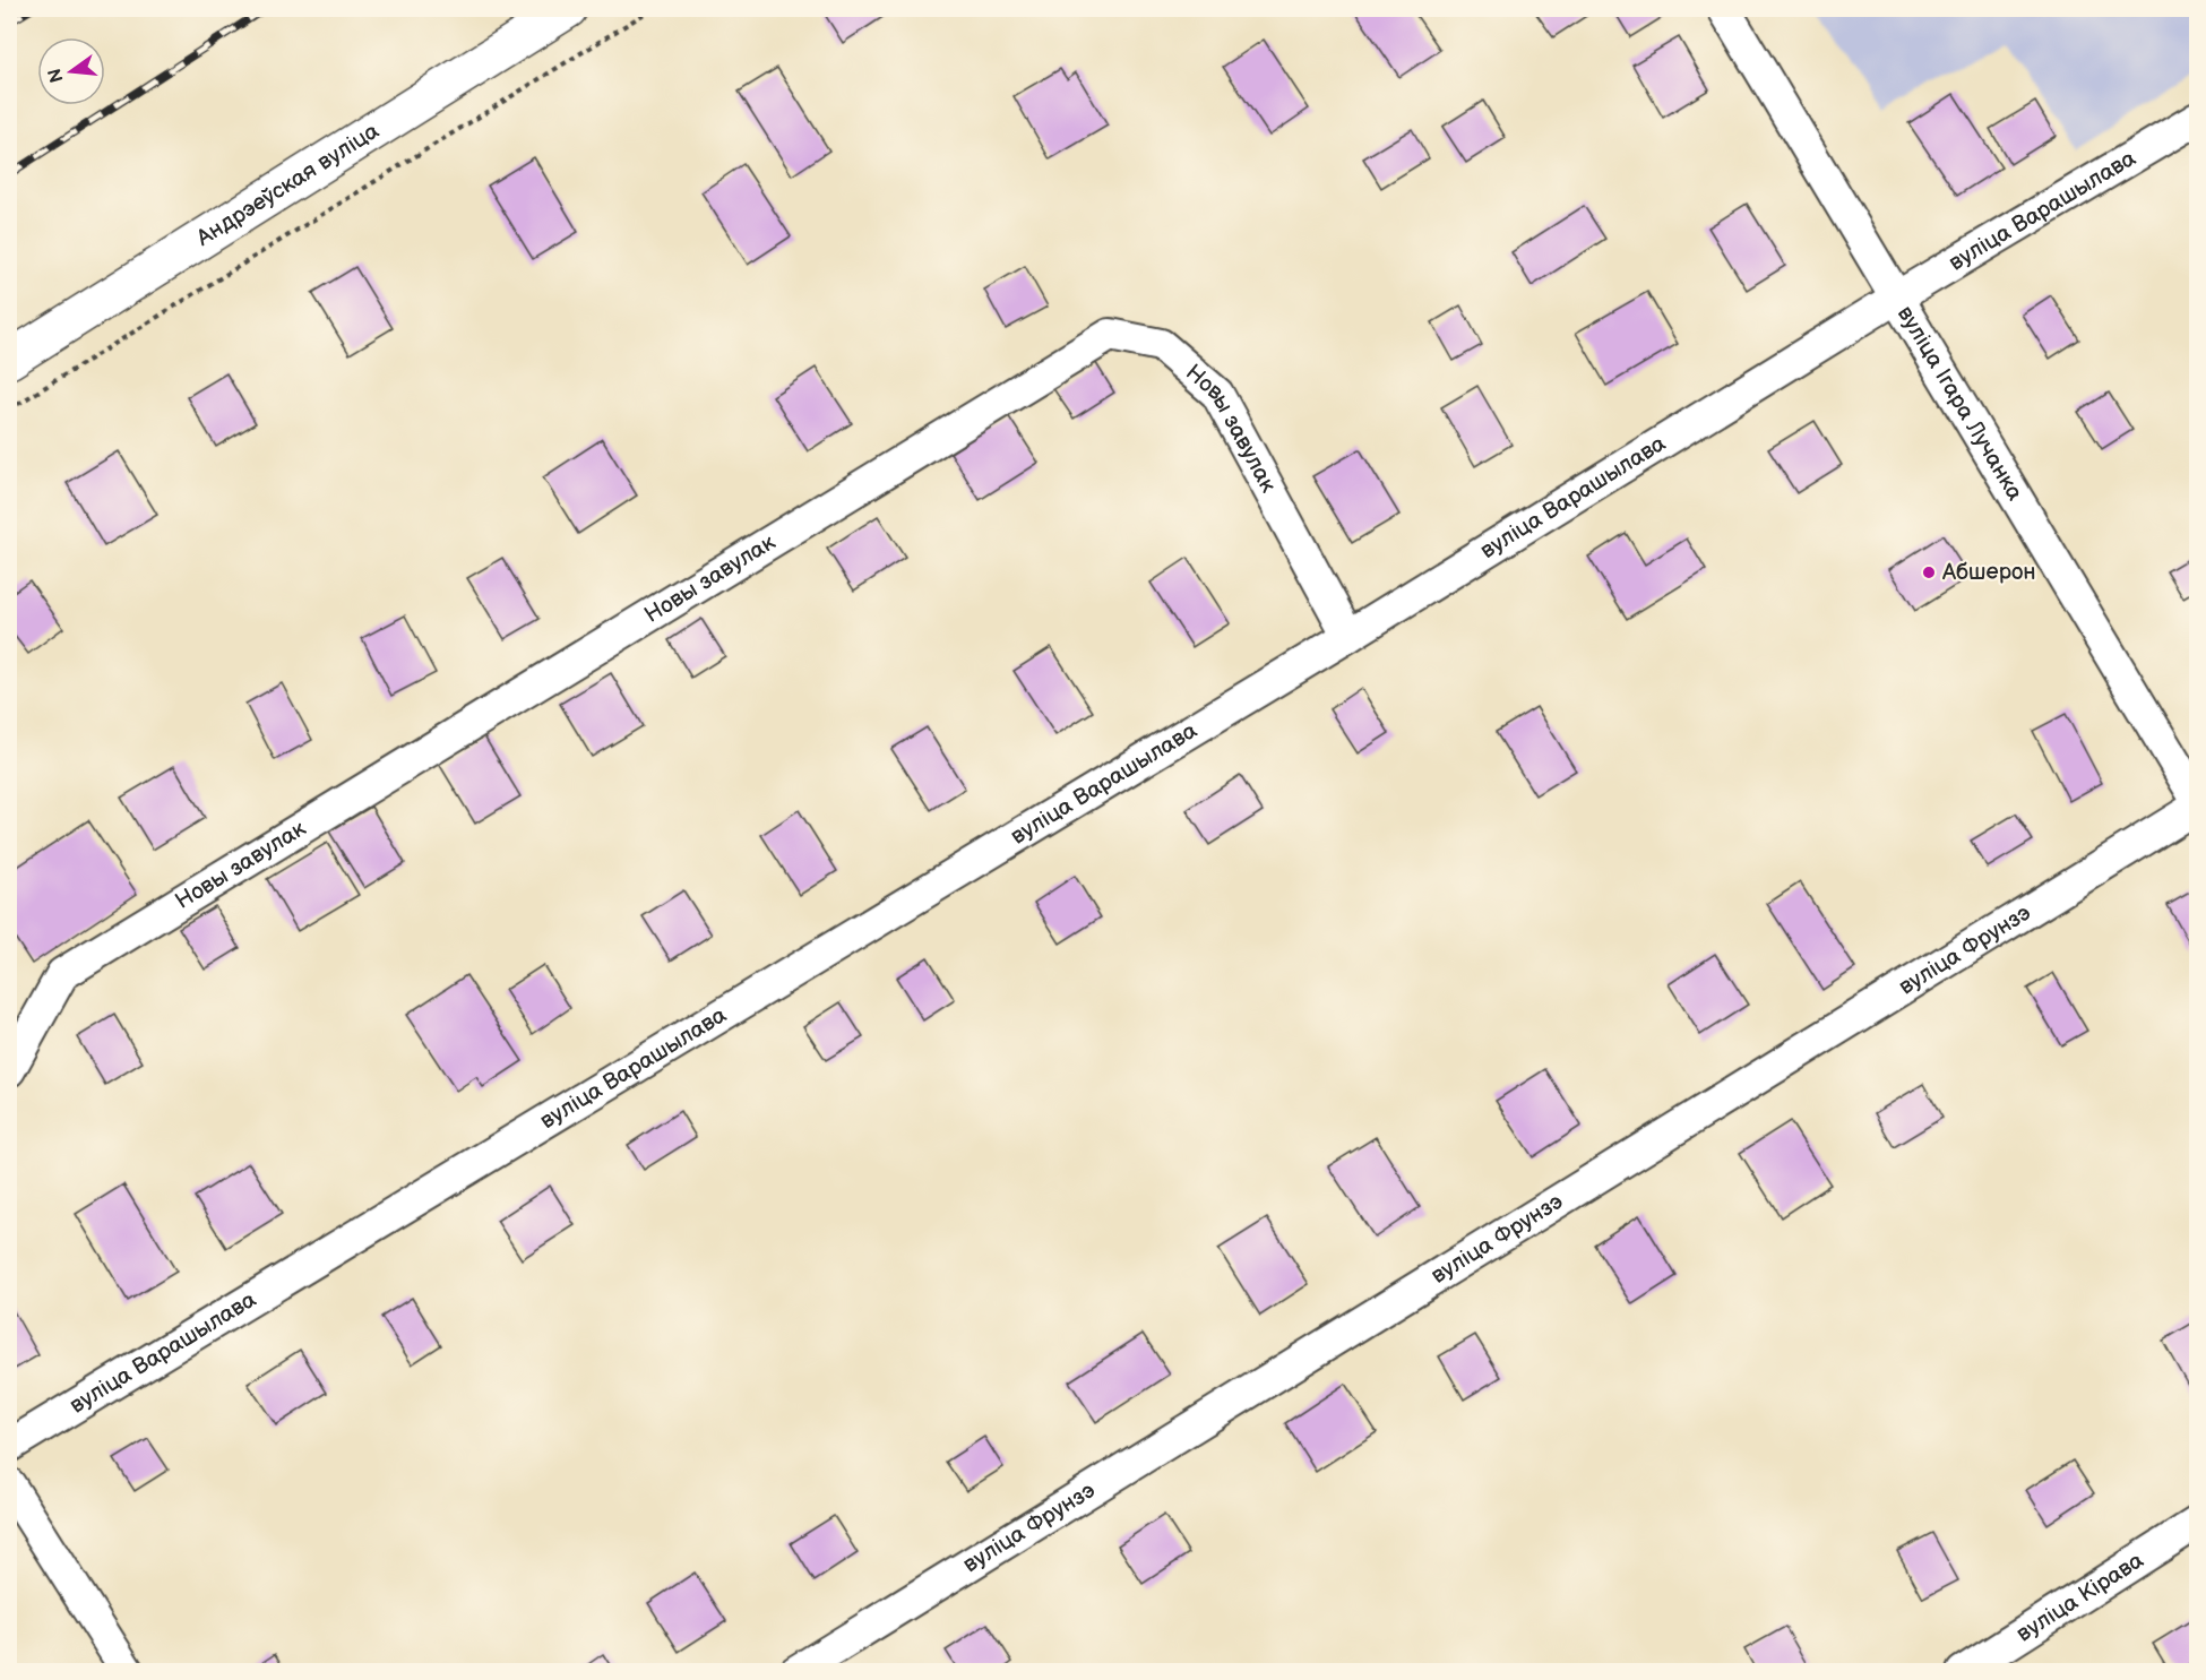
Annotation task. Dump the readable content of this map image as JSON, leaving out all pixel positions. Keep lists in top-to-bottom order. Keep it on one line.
{"streets":{"main road":["Андрэеўская вуліца"],"street":["вуліца Варашылава","вуліца Ігара Лучанка","Новы завулак","вуліца Фрунзэ","вуліца Кірава"]},"crossings":[["вуліца Варашылава","вуліца Ігара Лучанка"],["вуліца Варашылава","Новы завулак"]],"places":["Абшерон"],"north":"left"}
